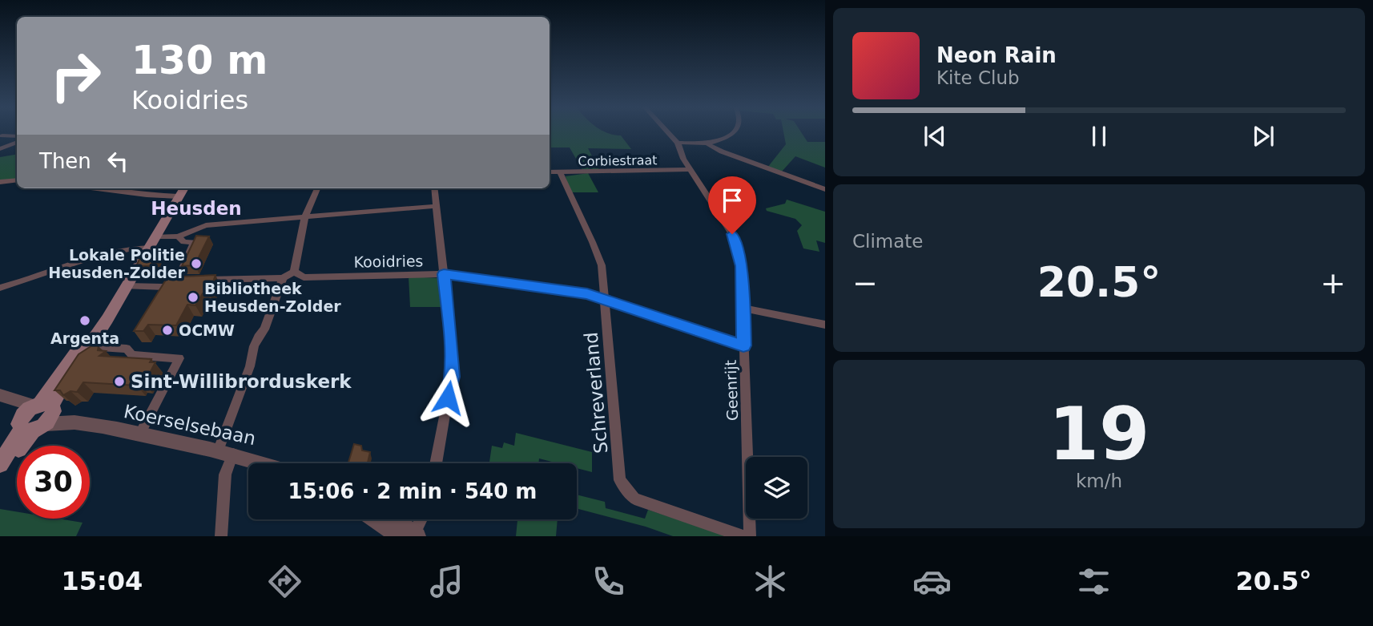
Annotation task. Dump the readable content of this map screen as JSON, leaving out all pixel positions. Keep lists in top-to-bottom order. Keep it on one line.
{"streets":{"street":["Corbiestraat","Kooidries","Geenrijt","Schreverland","Koerselsebaan"]},"crossings":[["Corbiestraat","Geenrijt"],["Corbiestraat","Schreverland"],["Kooidries","Geenrijt"],["Kooidries","Schreverland"]],"districts":["Heusden"],"places":["Lokale Politie Heusden-Zolder","Bibliotheek Heusden-Zolder","Argenta","OCMW","Sint-Willibrorduskerk"],"page":{"turn":["130 m","Kooidries"],"song":["Neon Rain","Kite Club"],"then":"Then","tile":["Climate",["19","km/h"]],"heat":["−","20.5°","+"],"limit":"30","trip":"15:06 · 2 min · 540 m","tabs":["15:04","20.5°"]}}
